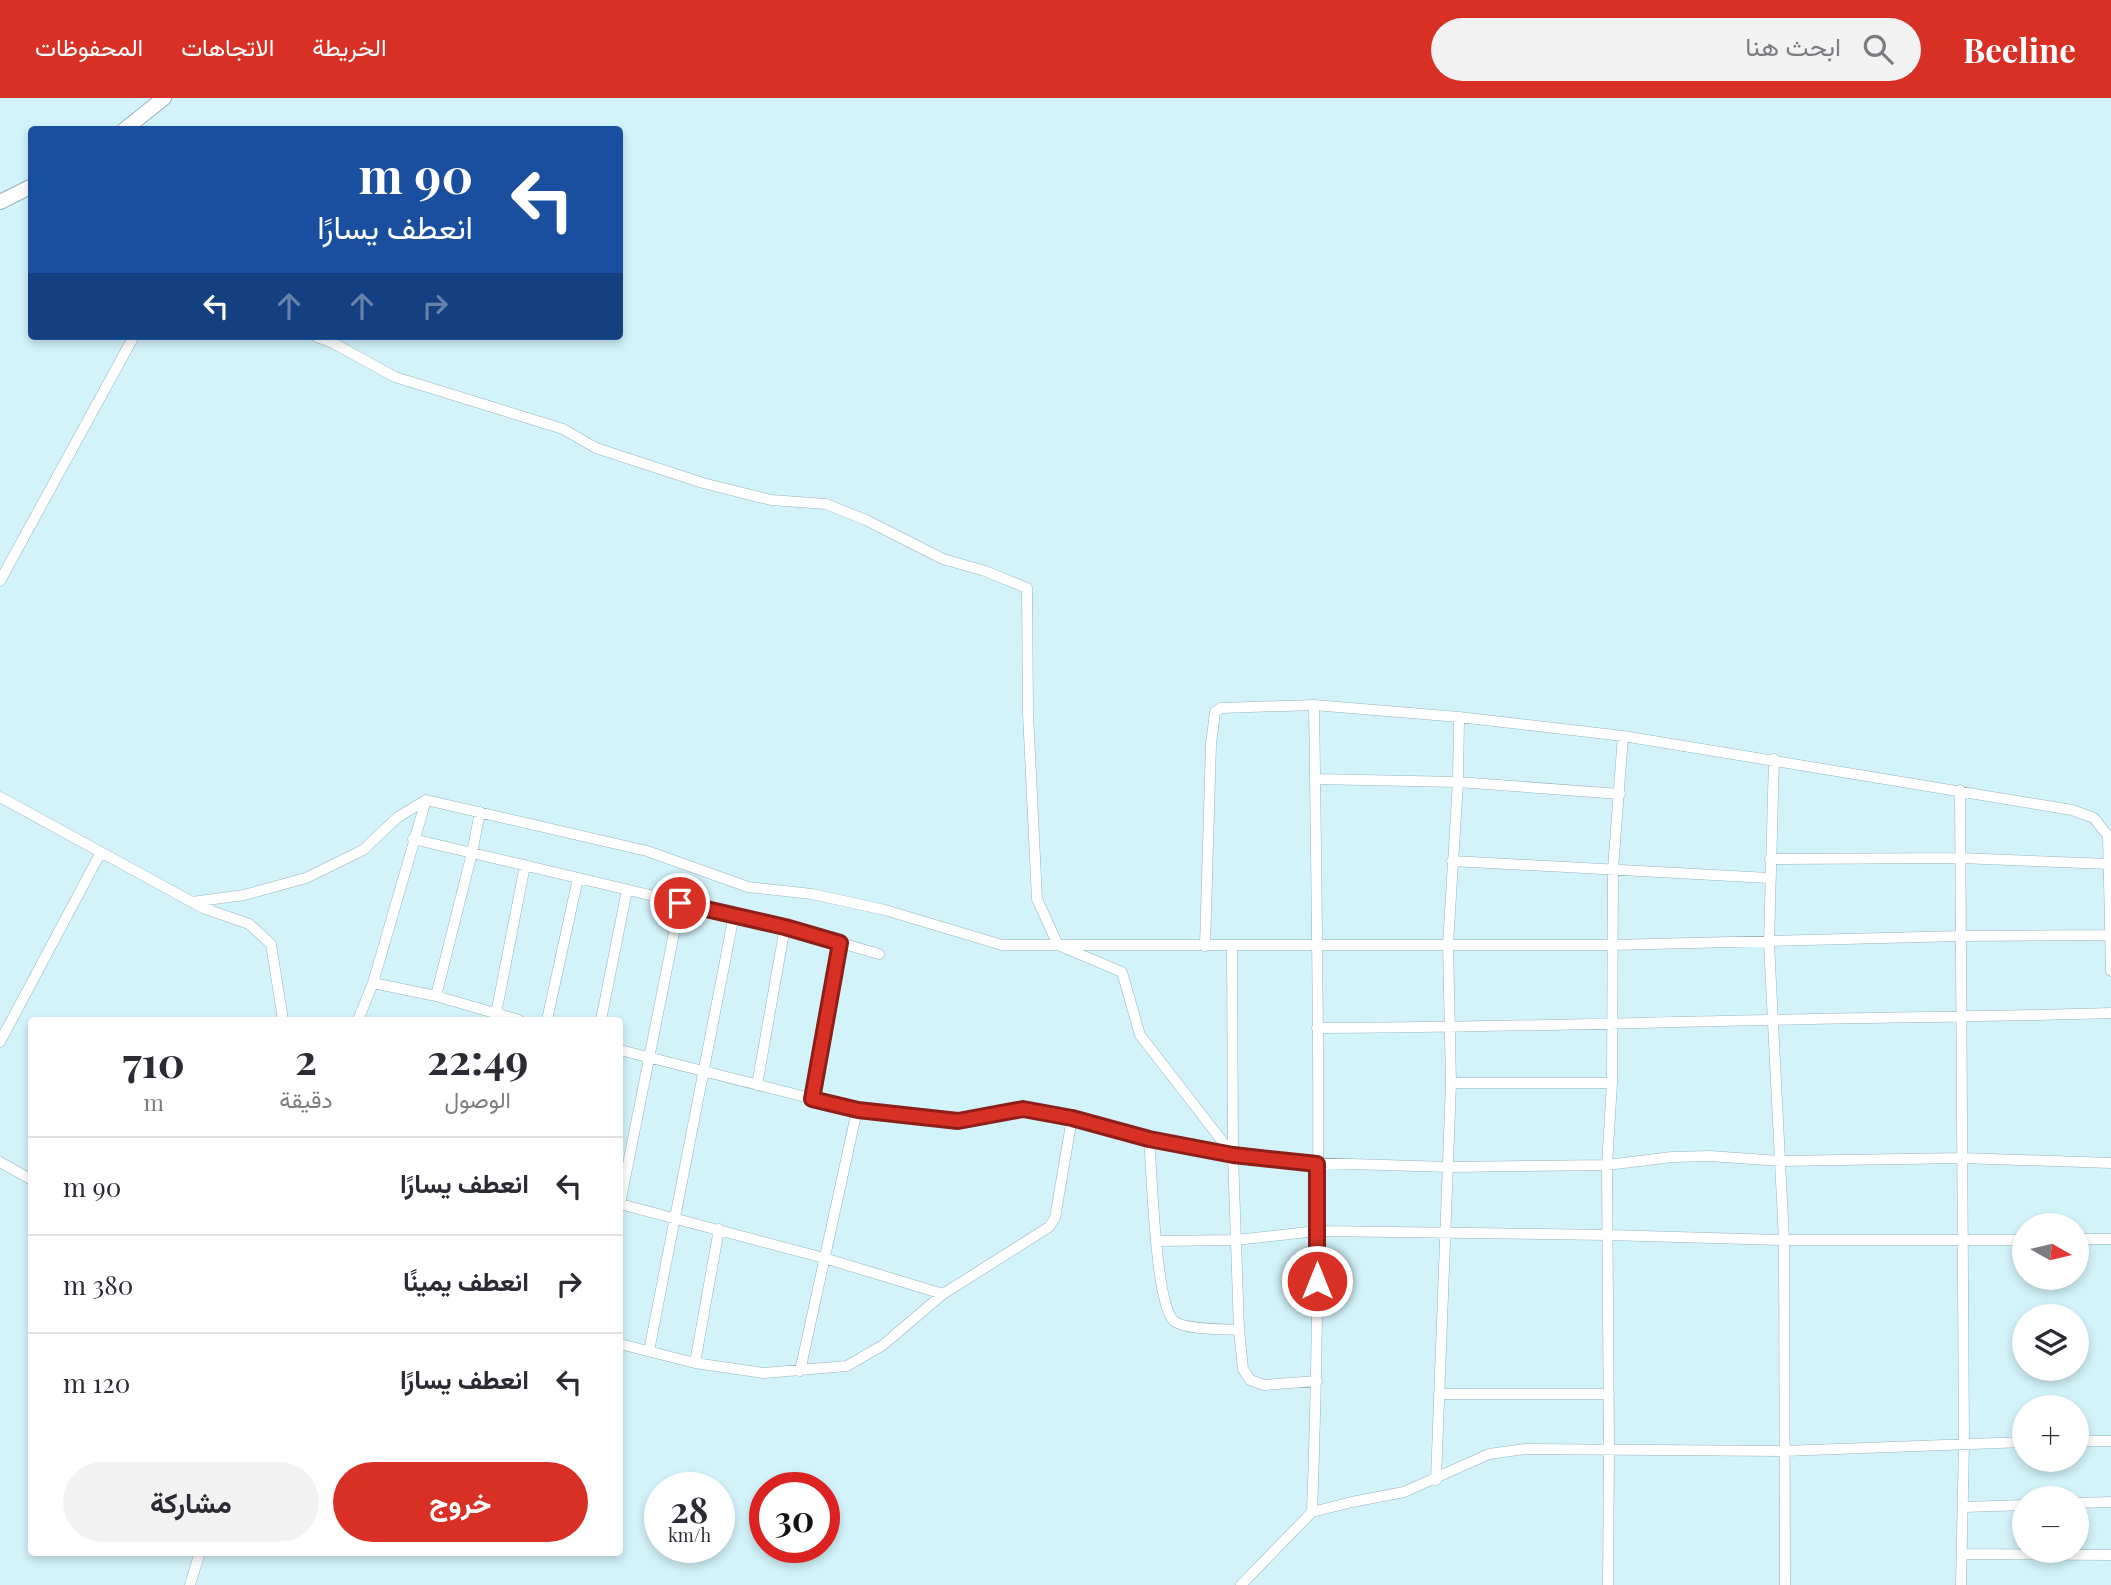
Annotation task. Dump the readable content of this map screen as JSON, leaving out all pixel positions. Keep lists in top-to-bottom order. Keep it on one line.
{"north":"right","page":{"header":"Beeline","search":"ابحث هنا","nav":["الخريطة","الاتجاهات","المحفوظات"],"turn":["90 m","انعطف يسارًا"],"eta":["22:49","الوصول","2","دقيقة","710","m"],"list":[{"name":"انعطف يسارًا","value":"90 m"},{"name":"انعطف يمينًا","value":"380 m"},{"name":"انعطف يسارًا","value":"120 m"}],"map_buttons":["+","−"],"buttons":["خروج","مشاركة"],"speed":"28 km/h","limit":"30"}}
